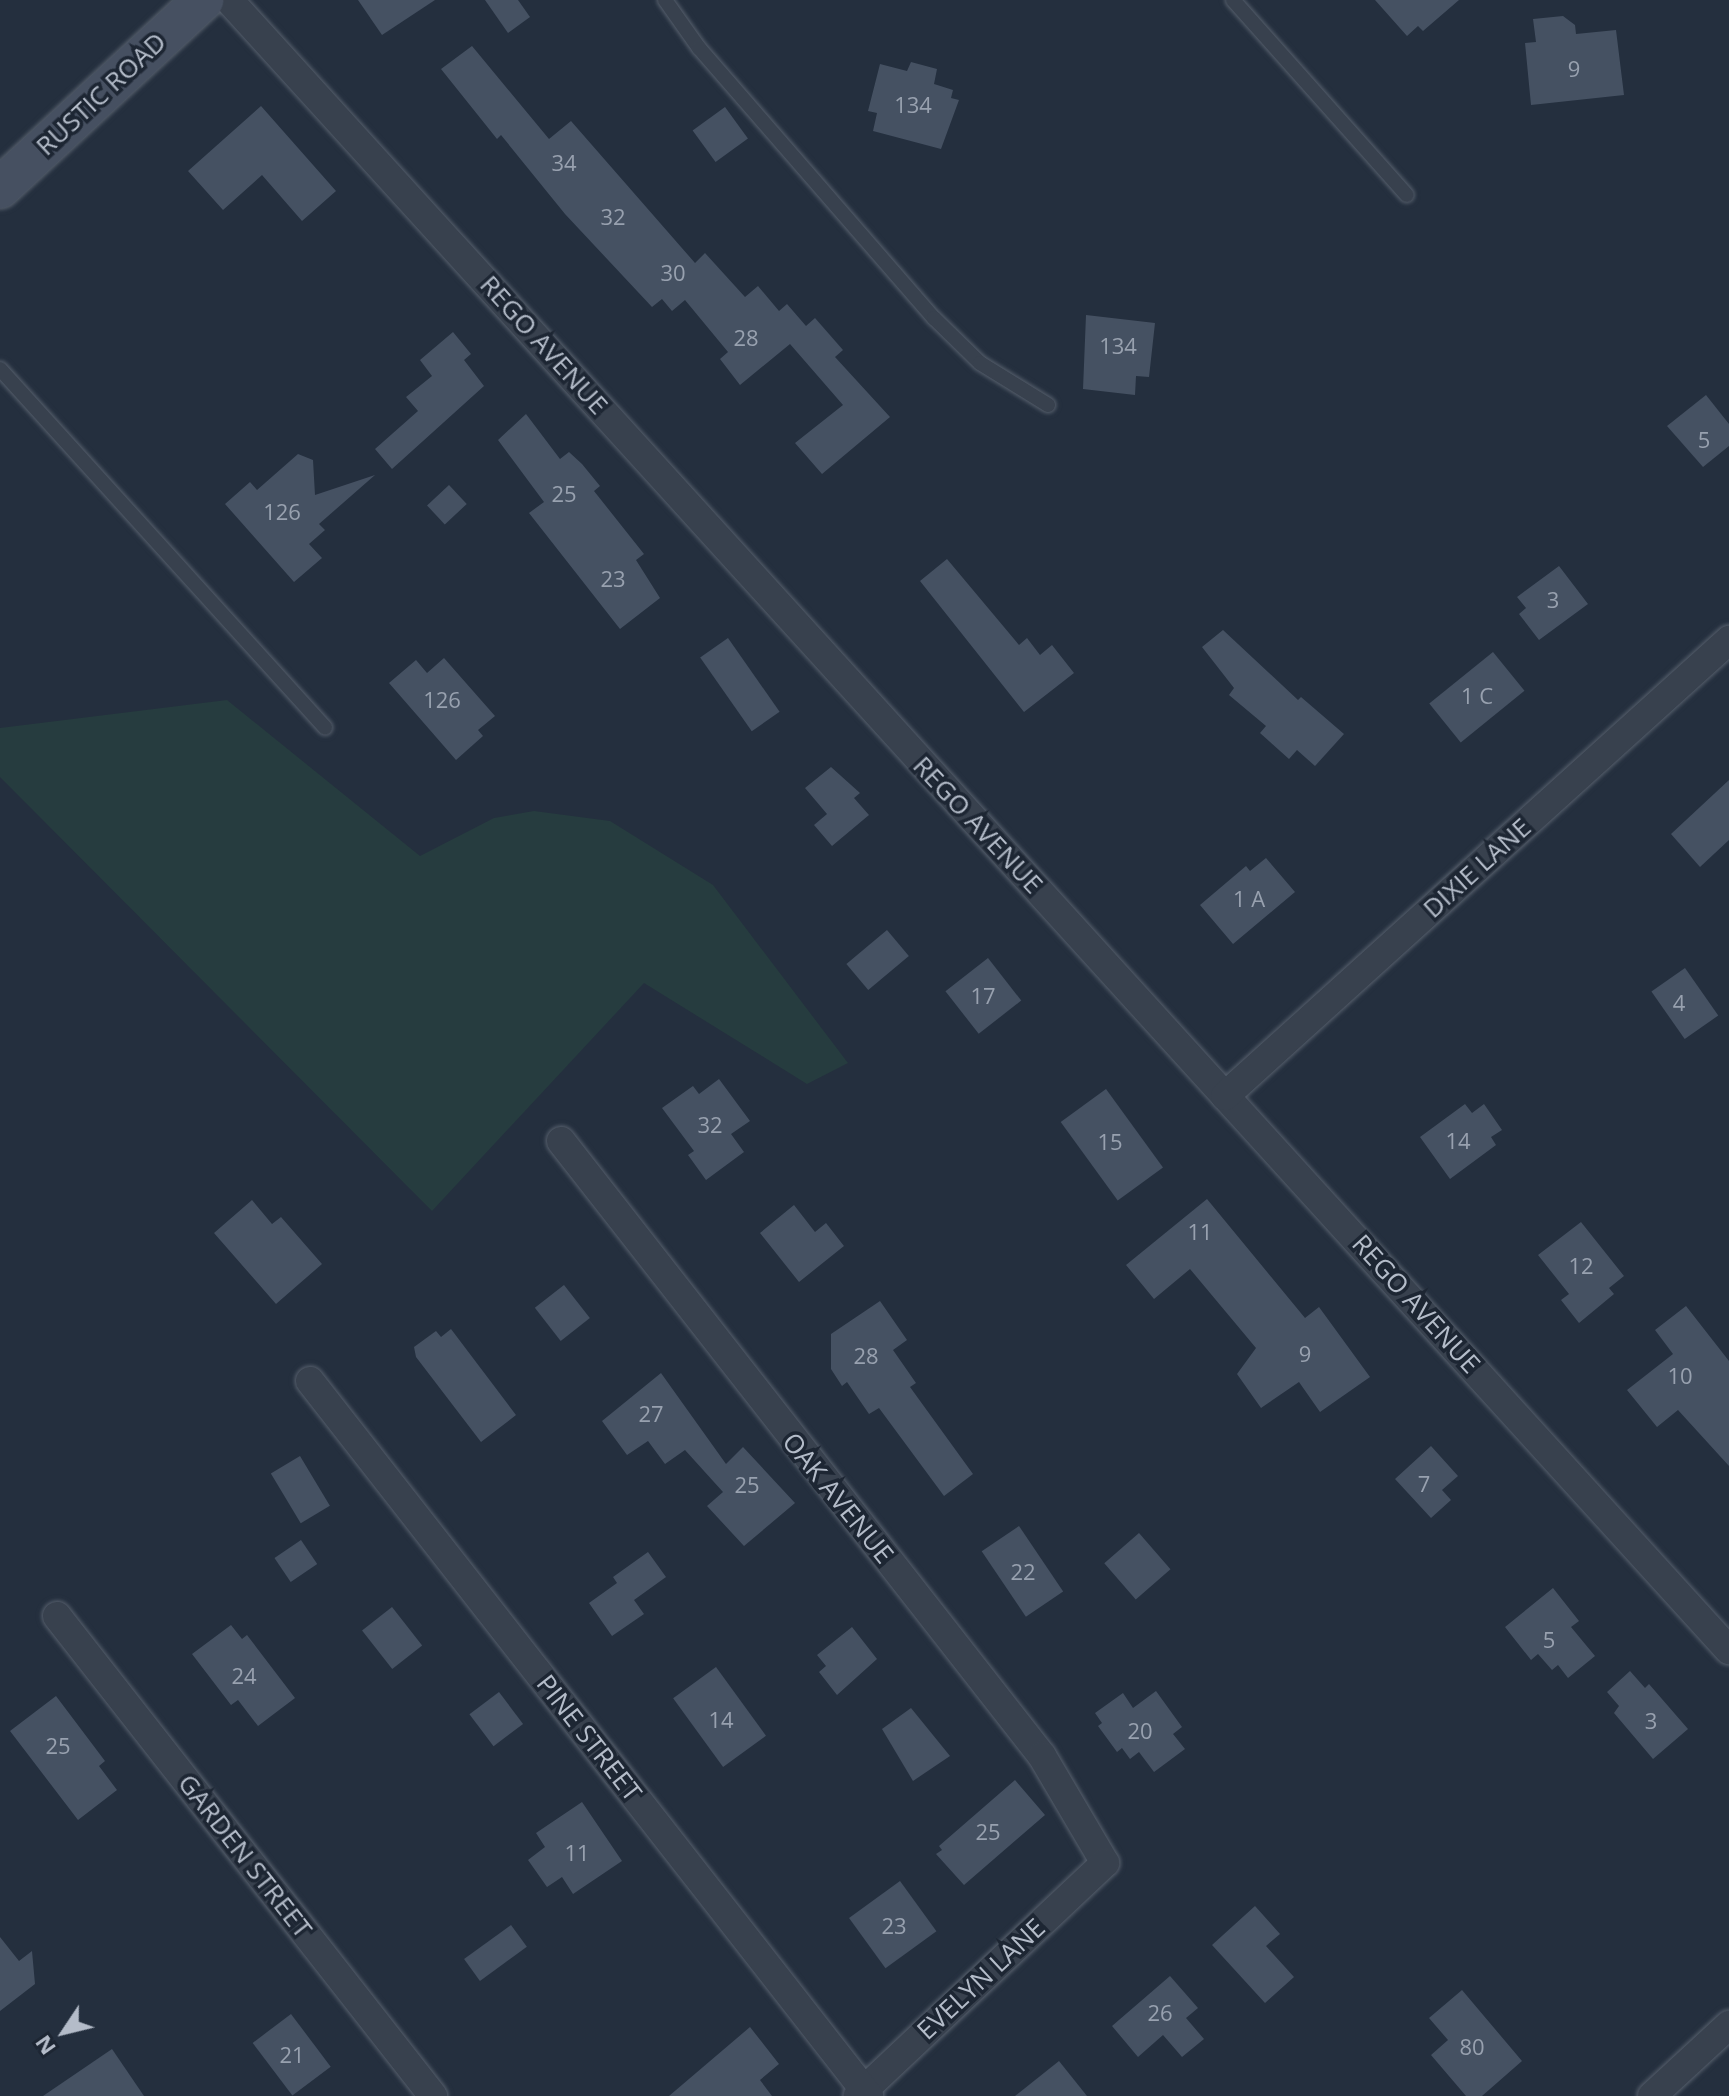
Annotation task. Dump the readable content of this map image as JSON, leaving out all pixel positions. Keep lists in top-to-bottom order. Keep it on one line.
{"streets":{"street":["RUSTIC ROAD","REGO AVENUE","DIXIE LANE","OAK AVENUE","PINE STREET","GARDEN STREET","EVELYN LANE"]},"crossings":[["REGO AVENUE","DIXIE LANE"],["OAK AVENUE","EVELYN LANE"],["PINE STREET","EVELYN LANE"]],"house_numbers":["9","134","34","32","30","28","134","5","25","126","23","3","1 C","126","1 A","17","4","32","14","15","11","12","9","28","10","27","7","25","22","5","24","14","3","20","25","25","11","23","26","80","21"],"north":"bottom left"}
